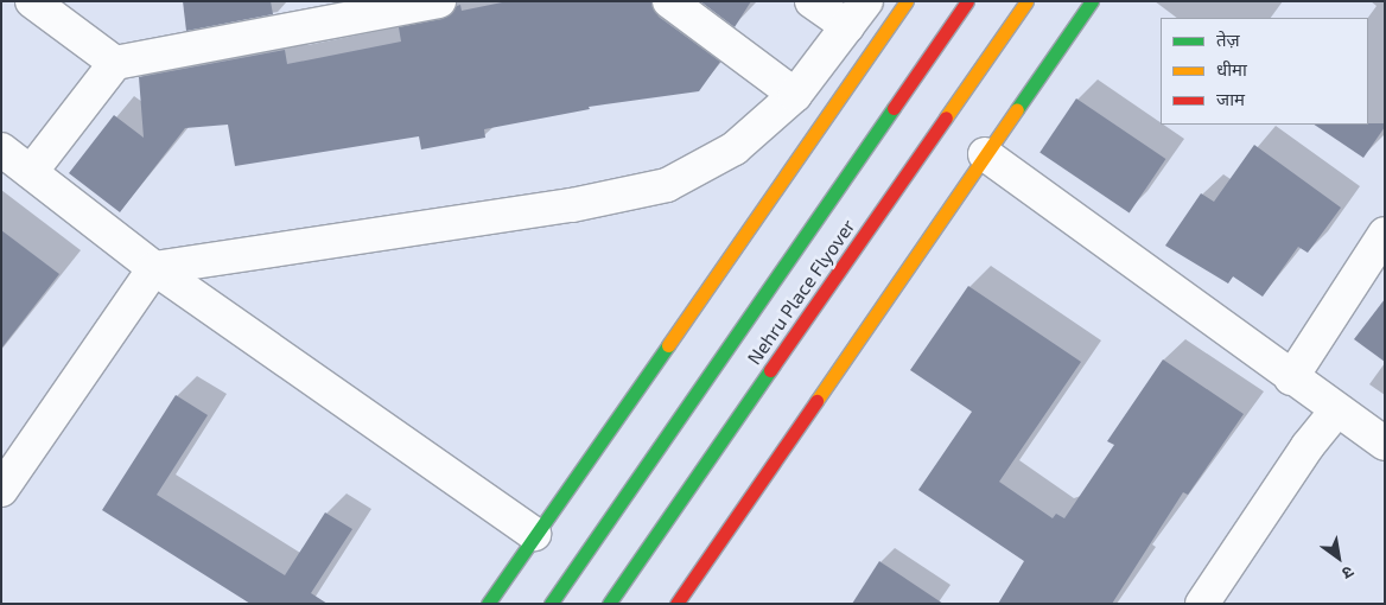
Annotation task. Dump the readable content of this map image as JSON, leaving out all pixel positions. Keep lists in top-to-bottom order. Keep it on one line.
{"streets":{"main road":["Nehru Place Flyover"]},"legend":["तेज़","धीमा","जाम"],"north":"bottom right"}
